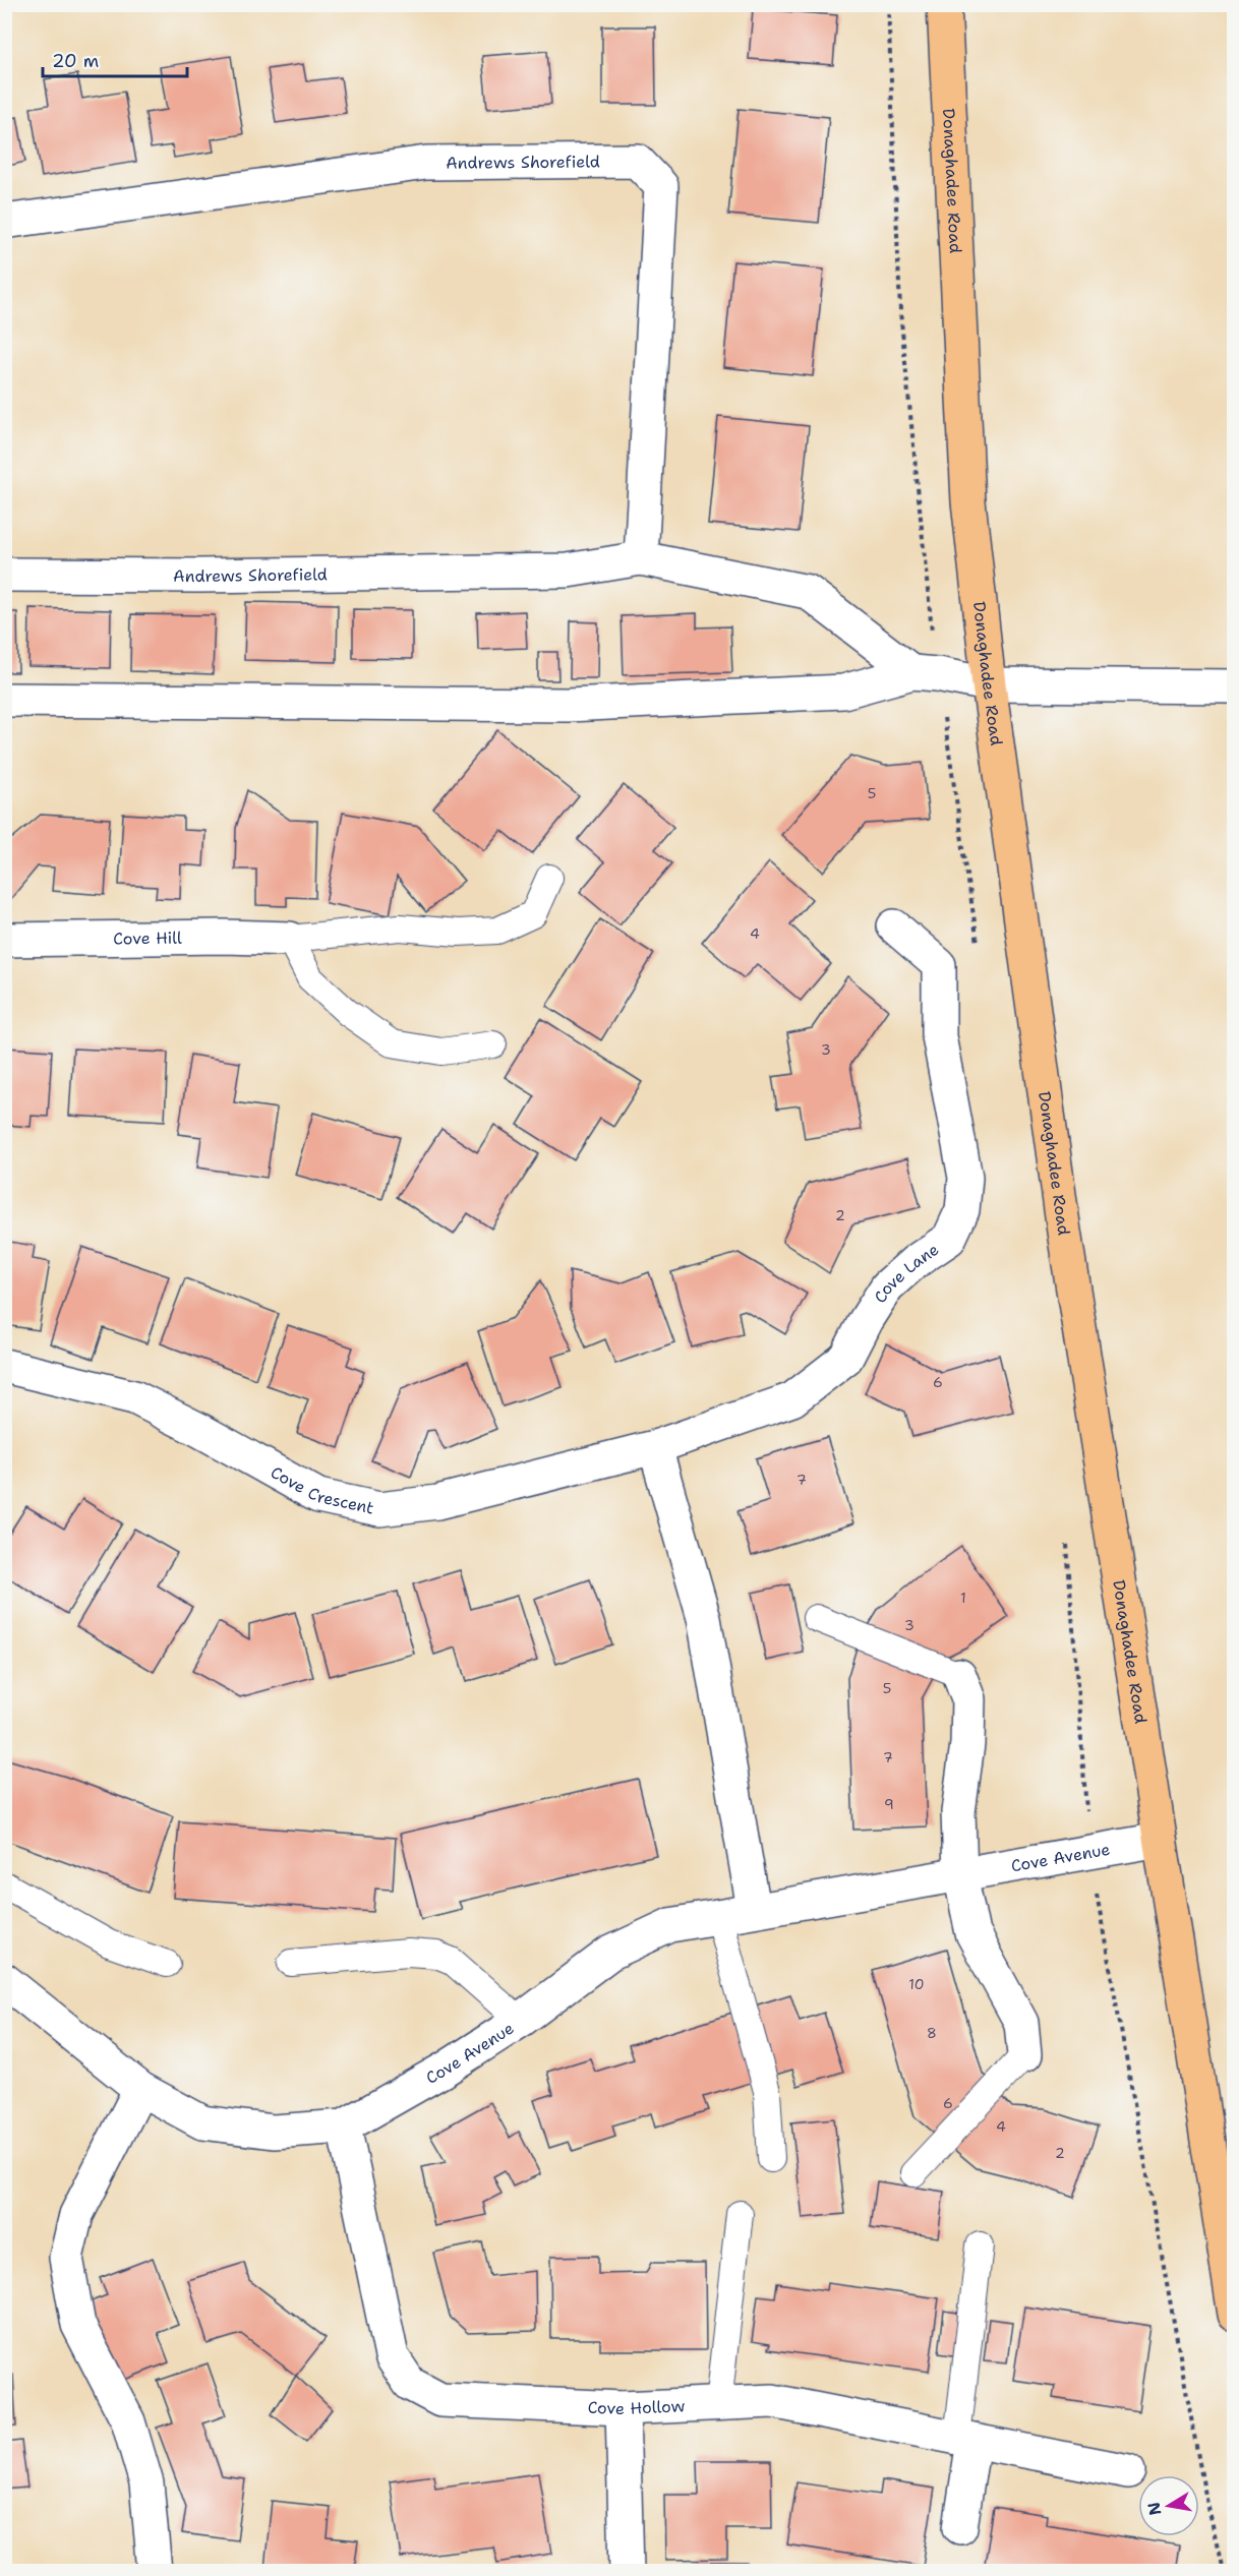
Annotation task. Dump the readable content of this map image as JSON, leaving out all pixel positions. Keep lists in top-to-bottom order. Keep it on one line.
{"streets":{"main road":["Donaghadee Road"],"street":["Andrews Shorefield","Cove Hill","Cove Lane","Cove Crescent","Cove Avenue","Cove Hollow"]},"crossings":[["Andrews Shorefield","Donaghadee Road"],["Donaghadee Road","Cove Avenue"],["Cove Lane","Cove Crescent"],["Cove Avenue","Cove Hollow"]],"house_numbers":["5","4","3","2","6","7","1","3","5","7","9","10","8","6","4","2"],"scale_bar":"20 m","north":"left"}
